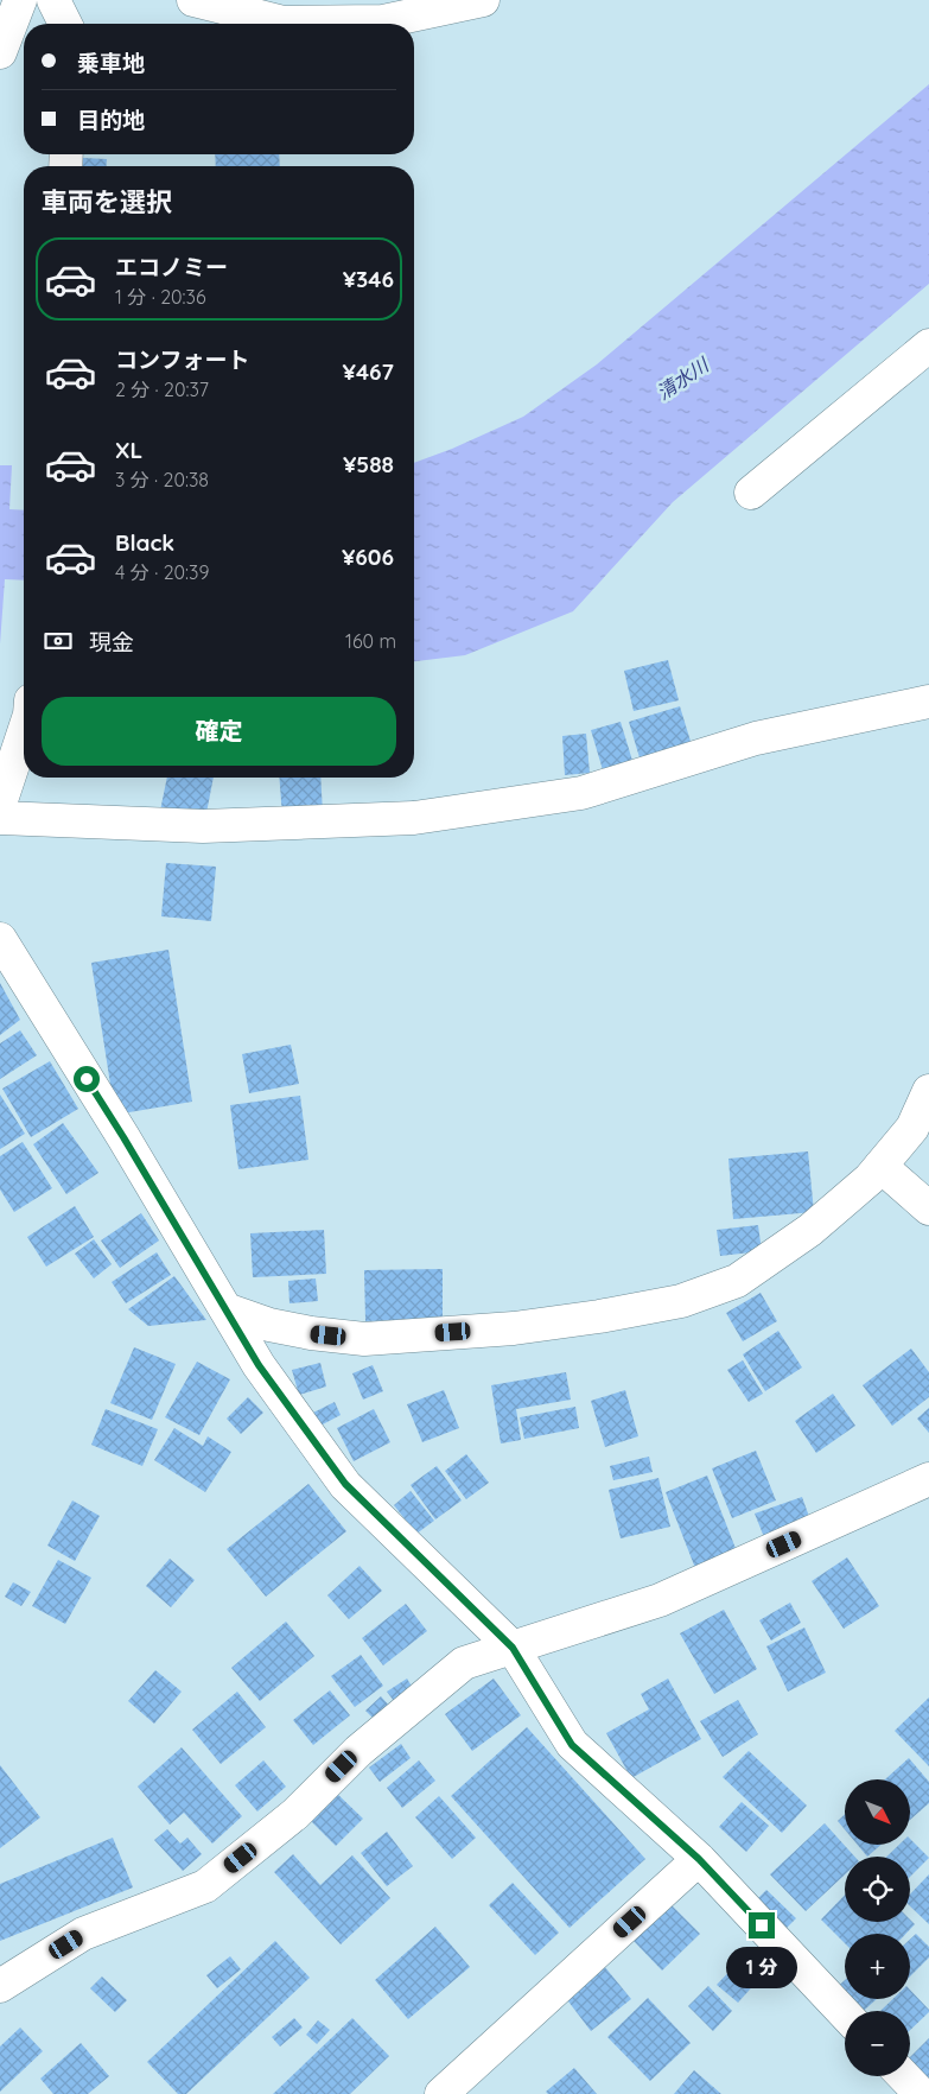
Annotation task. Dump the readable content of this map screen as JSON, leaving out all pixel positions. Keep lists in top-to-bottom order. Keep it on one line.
{"water":["清水川"],"north":"bottom right","page":{"banner":["乗車地","目的地"],"heading":"車両を選択","list":[{"name":"エコノミー","note":"1 分 · 20:36","value":"¥346"},{"name":"コンフォート","note":"2 分 · 20:37","value":"¥467"},{"name":"XL","note":"3 分 · 20:38","value":"¥588"},{"name":"Black","note":"4 分 · 20:39","value":"¥606"}],"pay":["現金","160 m"],"buttons":"確定","map_buttons":["+","−"],"bubble":"1 分"}}
